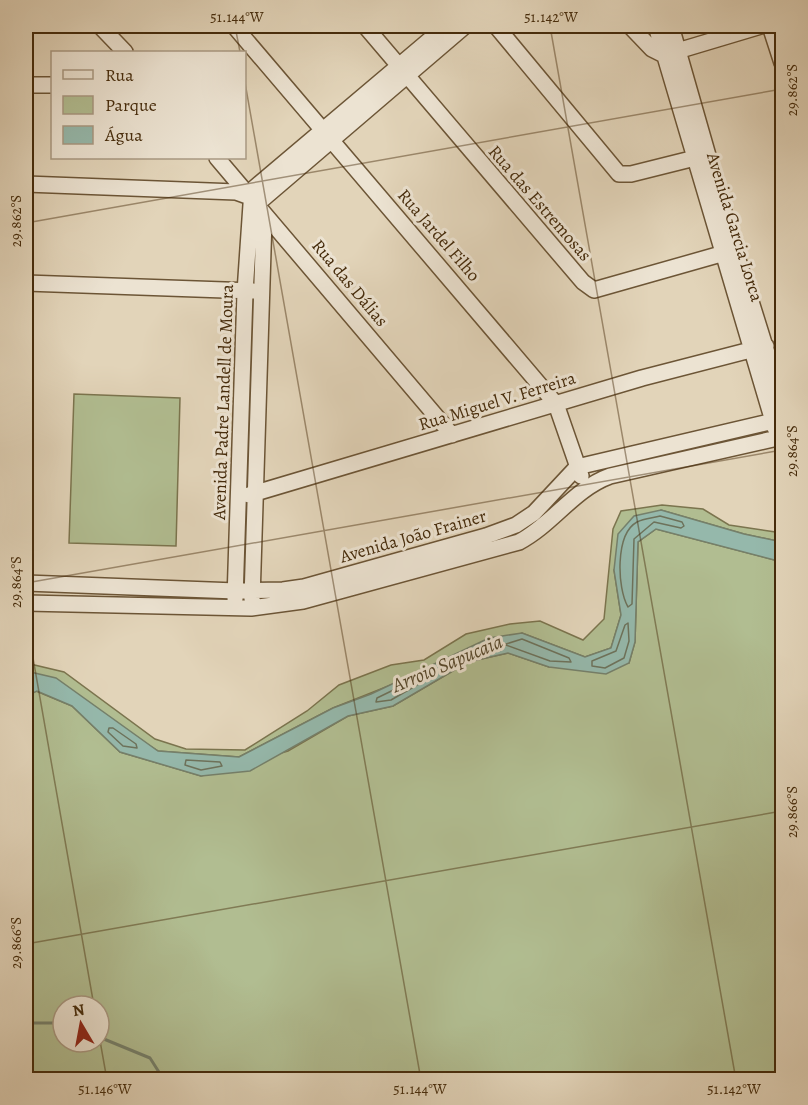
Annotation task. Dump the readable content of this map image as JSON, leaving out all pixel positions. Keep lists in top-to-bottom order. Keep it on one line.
{"streets":{"street":["Rua das Estremosas","Avenida Garcia Lorca","Rua Jardel Filho","Rua das Dálias","Rua Miguel V. Ferreira","Avenida Padre Landell de Moura","Avenida João Frainer"]},"crossings":[["Rua das Estremosas","Avenida Garcia Lorca"],["Avenida Garcia Lorca","Rua Miguel V. Ferreira"],["Avenida Garcia Lorca","Avenida João Frainer"],["Rua Jardel Filho","Rua Miguel V. Ferreira"],["Rua Jardel Filho","Avenida João Frainer"],["Rua das Dálias","Rua Miguel V. Ferreira"],["Rua das Dálias","Avenida Padre Landell de Moura"],["Rua Miguel V. Ferreira","Avenida Padre Landell de Moura"],["Avenida Padre Landell de Moura","Avenida João Frainer"]],"water":["Arroio Sapucaia"],"legend":["Rua","Parque","Água"],"north":"top","coordinates":["51.144°W","51.142°W","29.862°S","29.864°S","29.866°S","51.146°W"]}
